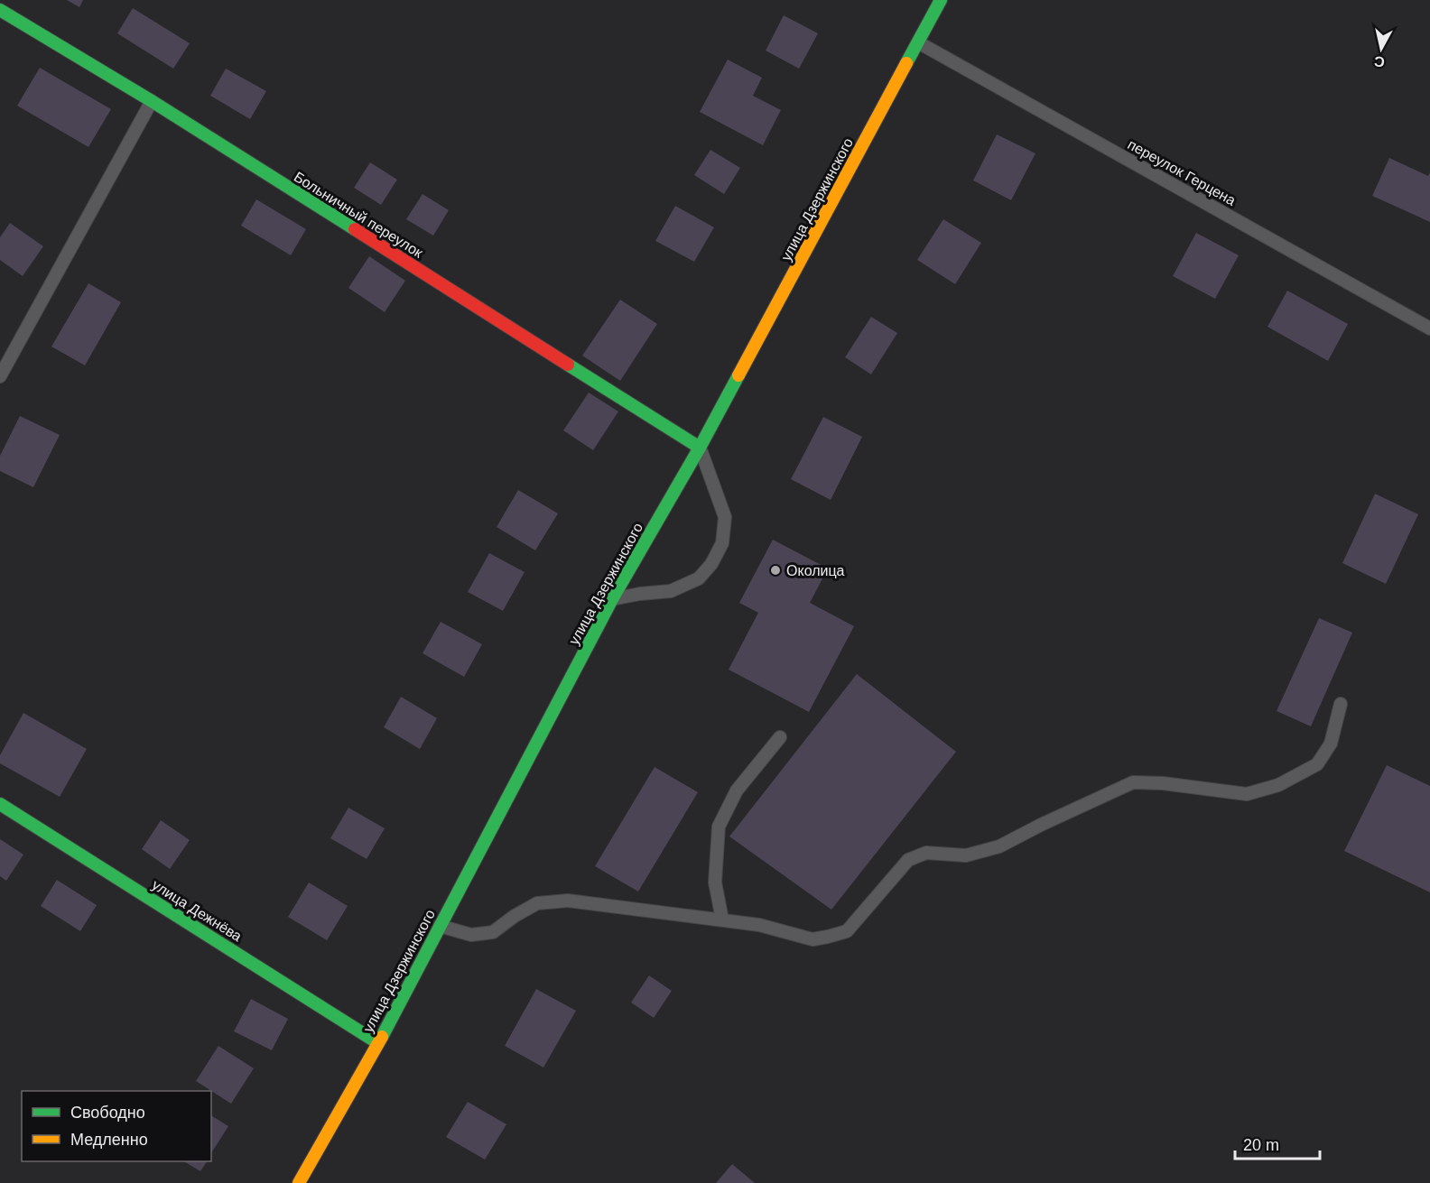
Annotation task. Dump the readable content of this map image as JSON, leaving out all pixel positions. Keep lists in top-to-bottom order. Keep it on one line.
{"streets":{"main road":["улица Дзержинского","Больничный переулок","улица Дежнёва"],"lane":["переулок Герцена"]},"crossings":[["переулок Герцена","улица Дзержинского"],["улица Дзержинского","Больничный переулок"],["улица Дзержинского","улица Дежнёва"]],"places":["Околица"],"legend":["Свободно","Медленно"],"scale_bar":"20 m","north":"bottom"}
